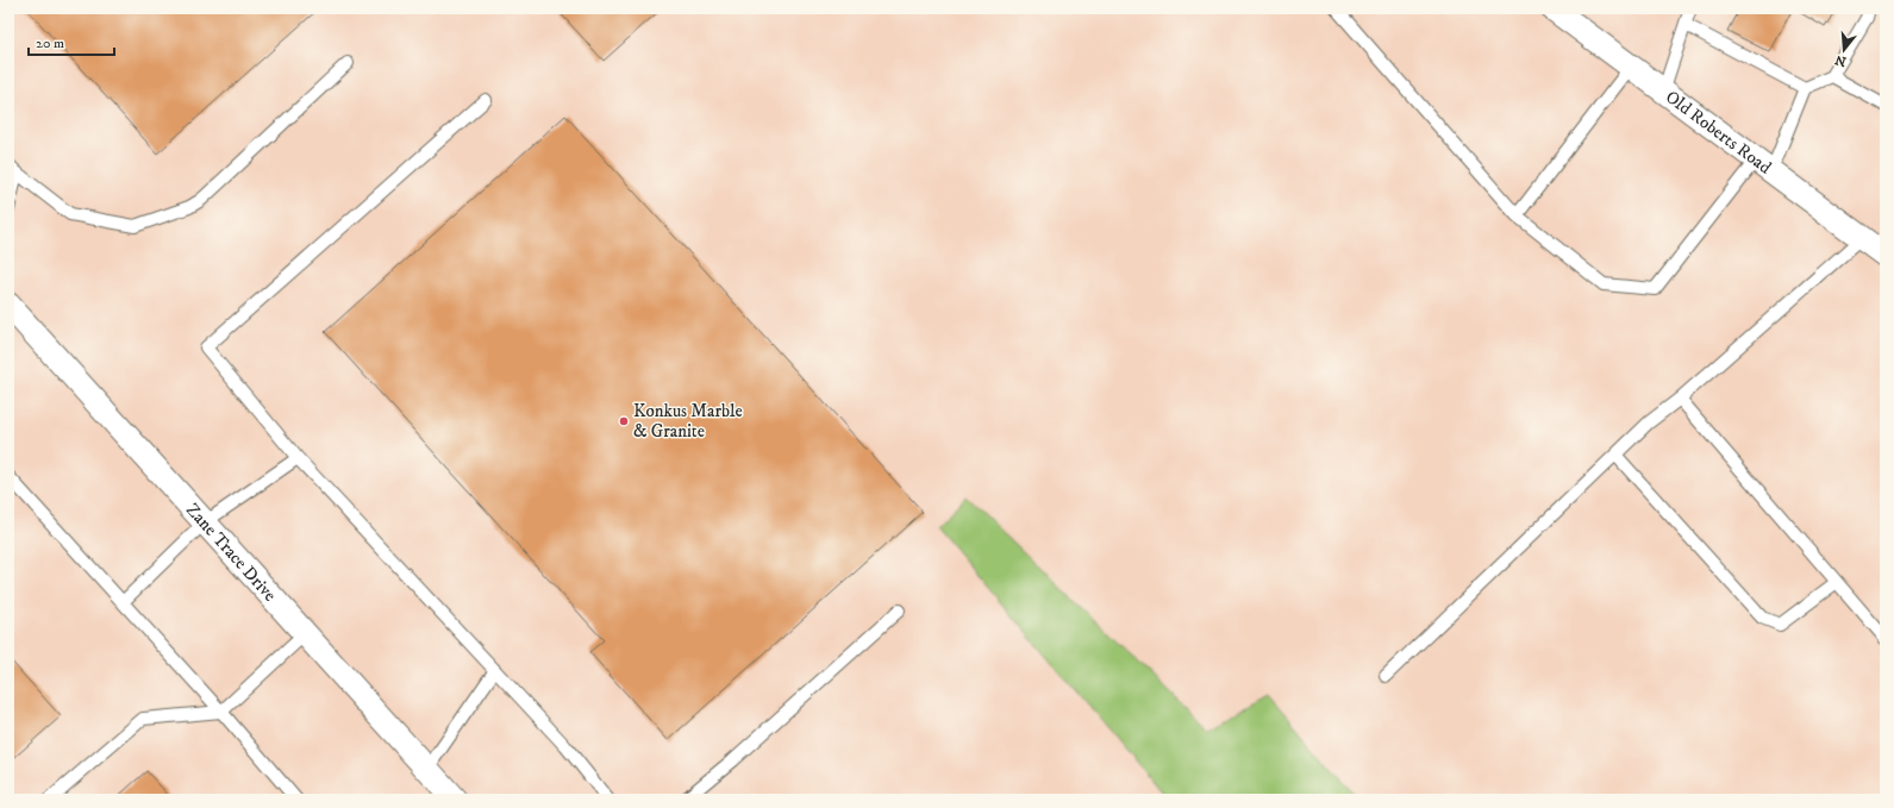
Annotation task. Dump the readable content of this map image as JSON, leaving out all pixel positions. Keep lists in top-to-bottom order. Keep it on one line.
{"streets":{"street":["Old Roberts Road","Zane Trace Drive"]},"places":["Konkus Marble & Granite"],"scale_bar":"20 m","north":"bottom"}
